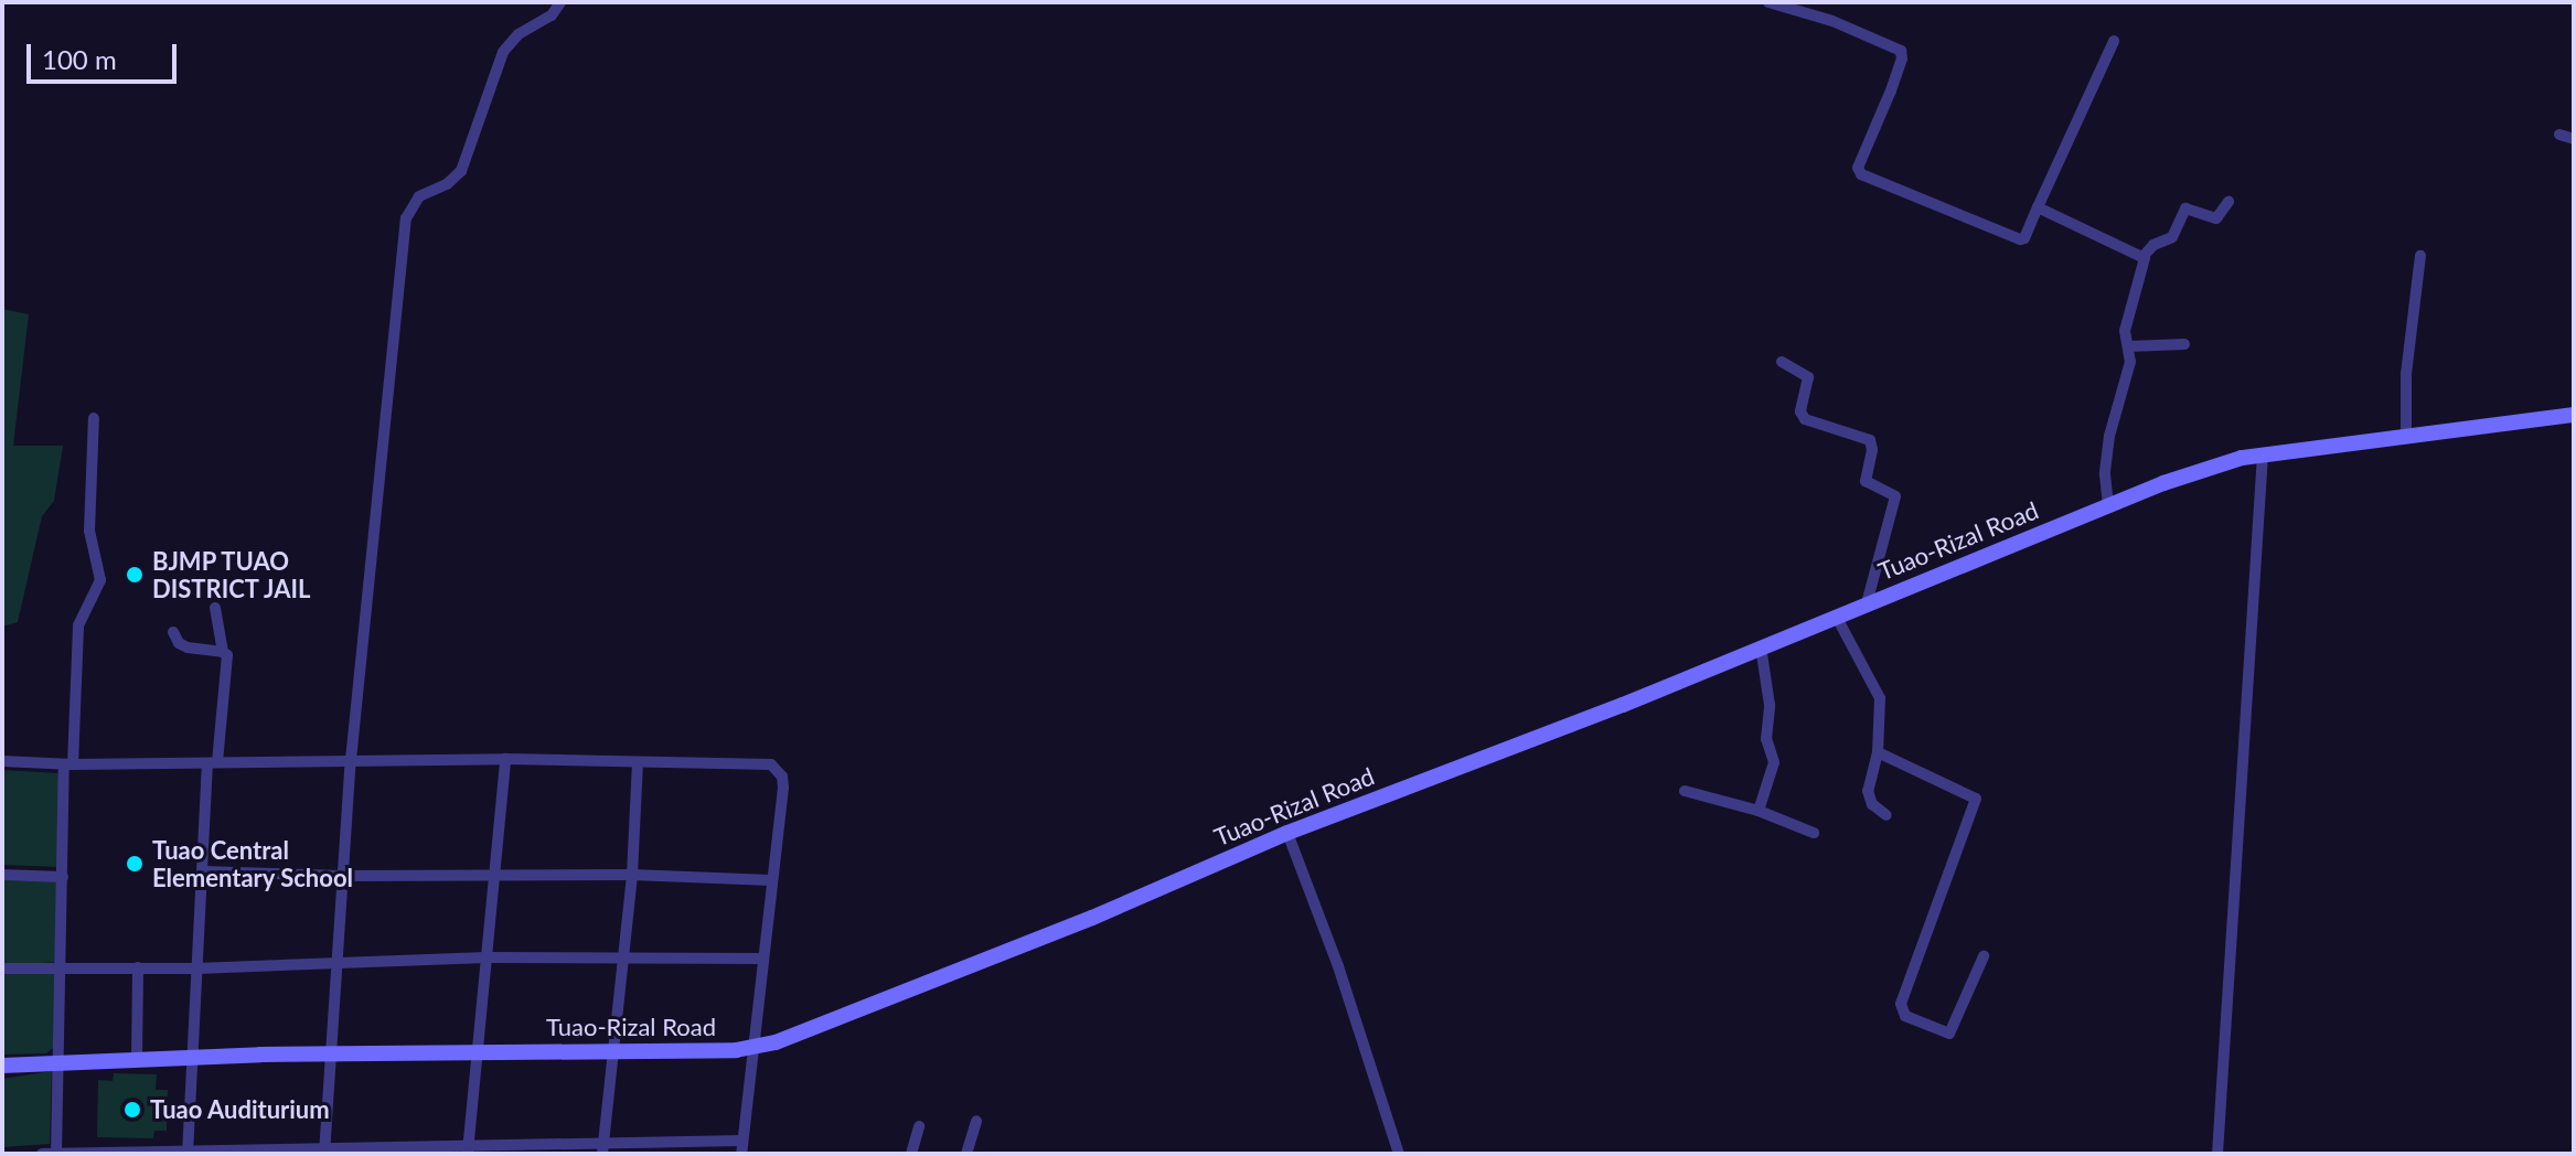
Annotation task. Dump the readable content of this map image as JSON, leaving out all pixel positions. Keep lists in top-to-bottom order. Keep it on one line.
{"streets":{"main road":["Tuao-Rizal Road"]},"places":["BJMP TUAO DISTRICT JAIL","Tuao Central Elementary School","Tuao Auditurium"],"scale_bar":"100 m"}
